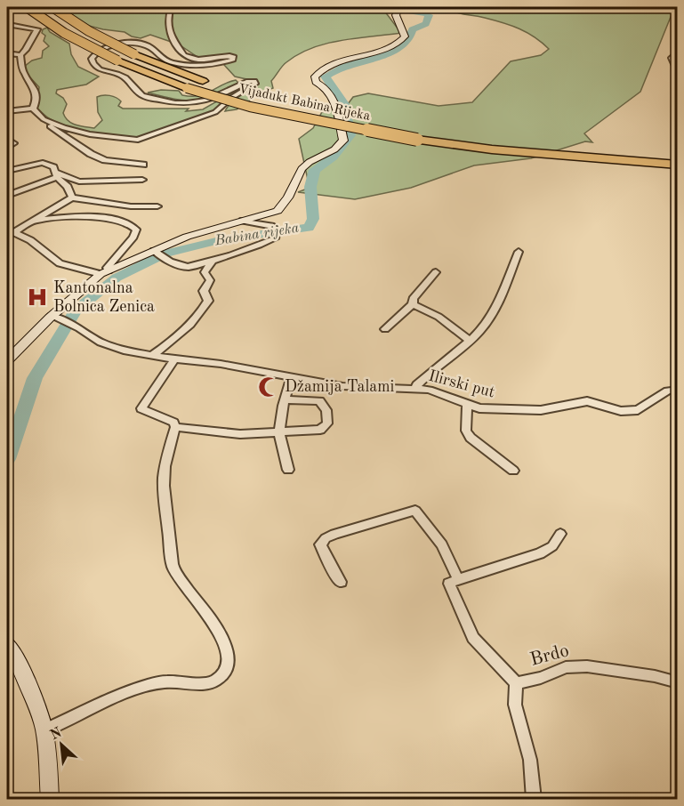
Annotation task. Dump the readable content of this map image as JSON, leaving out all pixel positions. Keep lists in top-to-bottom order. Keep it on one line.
{"streets":{"highway":["Vijadukt Babina Rijeka"],"street":["Ilirski put","Brdo"]},"water":["Babina rijeka"],"places":{"hospital":["Kantonalna Bolnica Zenica"],"mosque":["Džamija Talami"]},"north":"top left"}
